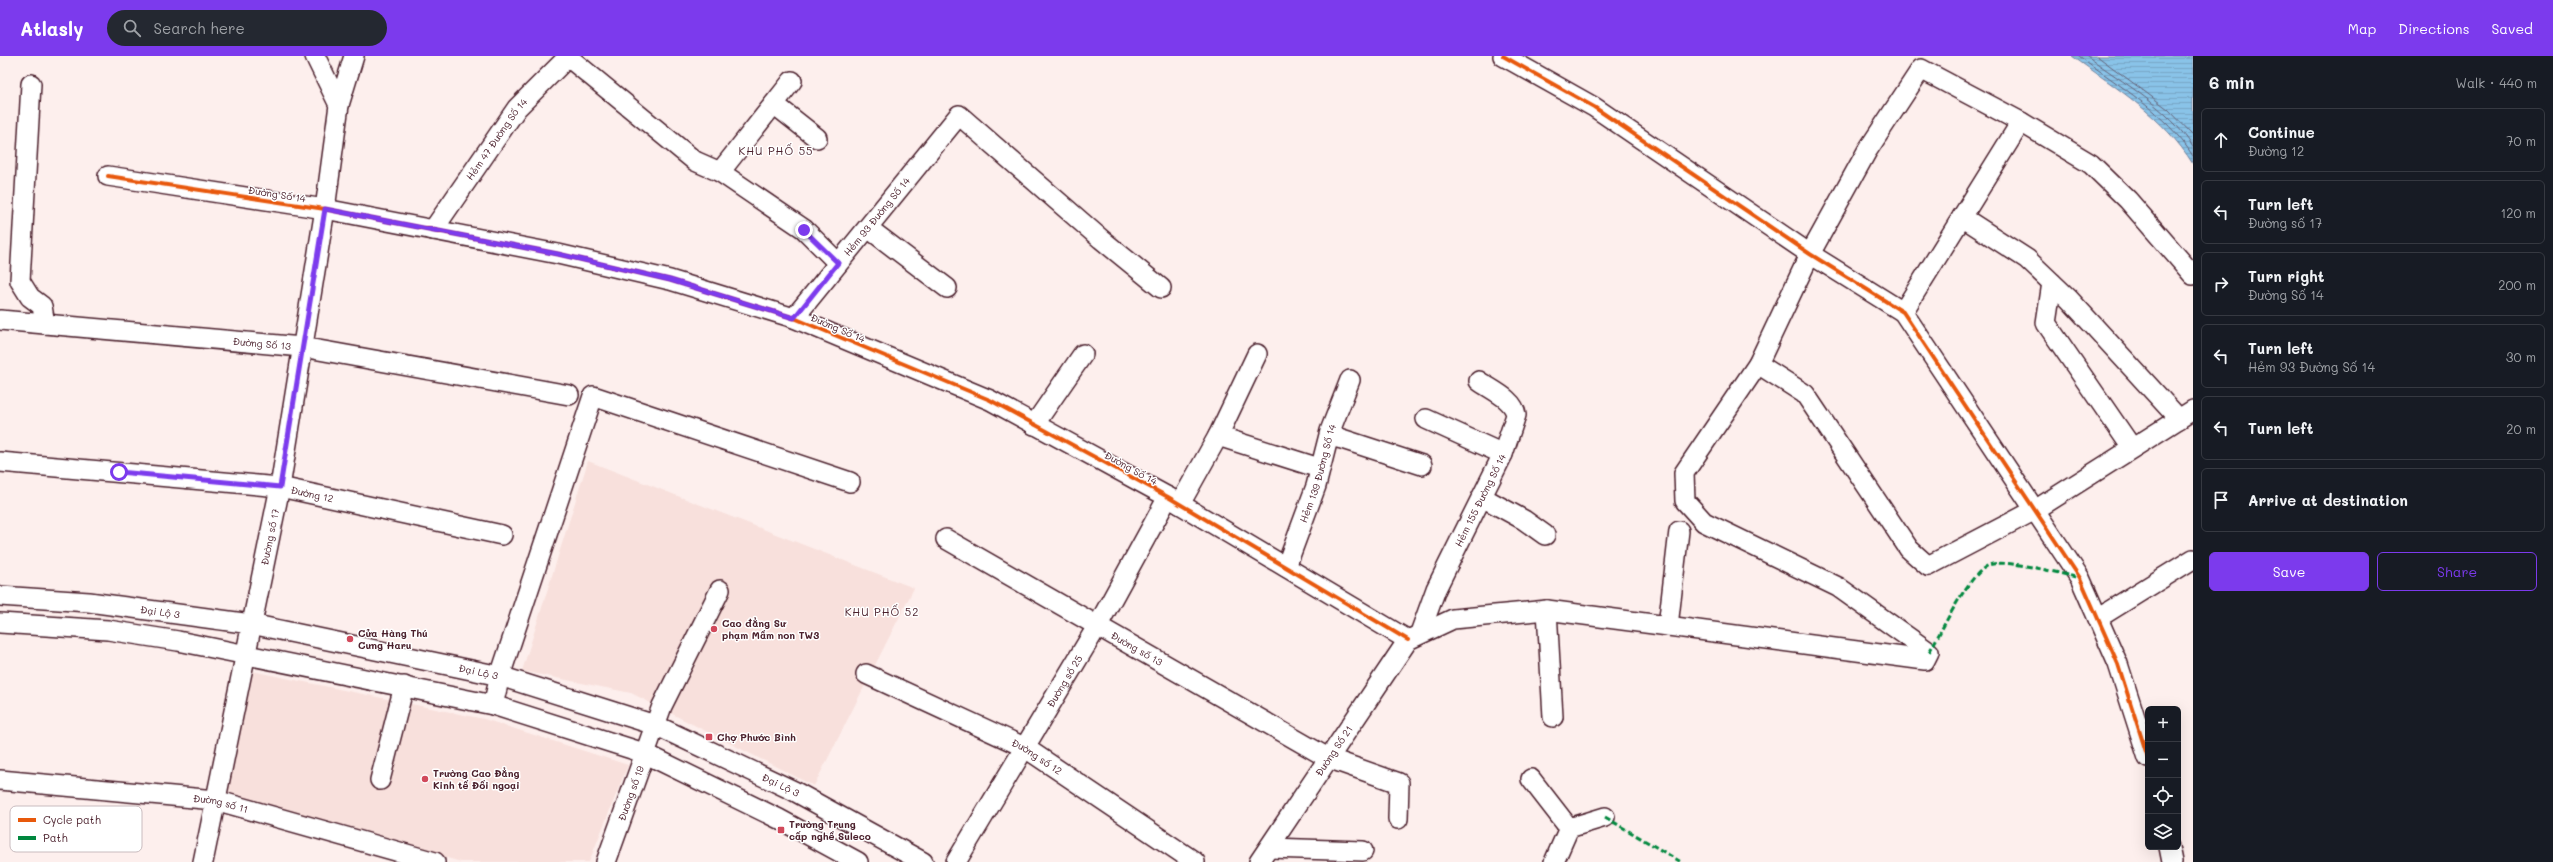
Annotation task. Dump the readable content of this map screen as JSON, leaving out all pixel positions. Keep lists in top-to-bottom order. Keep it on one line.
{"streets":{"street":["Hẻm 47 Đường Số 14","Đường Số 14","Hẻm 93 Đường Số 14","Đường Số 13","Hẻm 139 Đường Số 14","Đường 12","Hẻm 155 Đường Số 14","Đường số 17","Đại Lộ 3","Đường số 13","Đường số 25","Đường Số 21","Đường số 12","Đường số 19","Đường số 11"]},"crossings":[["Hẻm 47 Đường Số 14","Đường Số 14"],["Đường Số 14","Hẻm 93 Đường Số 14"],["Đường Số 14","Hẻm 139 Đường Số 14"],["Đường Số 14","Hẻm 155 Đường Số 14"],["Đường Số 14","Đường số 17"],["Đường Số 14","Đường số 25"],["Đường Số 14","Đường Số 21"],["Đường Số 13","Đường số 17"],["Đường 12","Đường số 17"],["Hẻm 155 Đường Số 14","Đường Số 21"],["Đường số 17","Đại Lộ 3"],["Đường số 17","Đường số 11"],["Đại Lộ 3","Đường số 19"],["Đường số 13","Đường số 25"],["Đường số 13","Đường Số 21"],["Đường số 25","Đường số 12"]],"districts":["KHU PHỐ 55","KHU PHỐ 52"],"places":{"other":["Cao đẳng Sư phạm Mầm non TW3","Cửa Hàng Thú Cưng Haru","Trường Cao Đẳng Kinh tế Đối ngoại"],"transit":["Chợ Phước Bình","Trường Trung cấp nghề Suleco"]},"legend":["Cycle path","Path"],"page":{"header":"Atlasly","search":"Search here","nav":["Map","Directions","Saved"],"heading":["6 min","Walk · 440 m"],"list":[["Continue","Đường 12","70 m"],["Turn left","Đường số 17","120 m"],["Turn right","Đường Số 14","200 m"],["Turn left","Hẻm 93 Đường Số 14","30 m"],["Turn left","20 m"],"Arrive at destination"],"buttons":["Save","Share"],"map_buttons":["+","−"]}}
